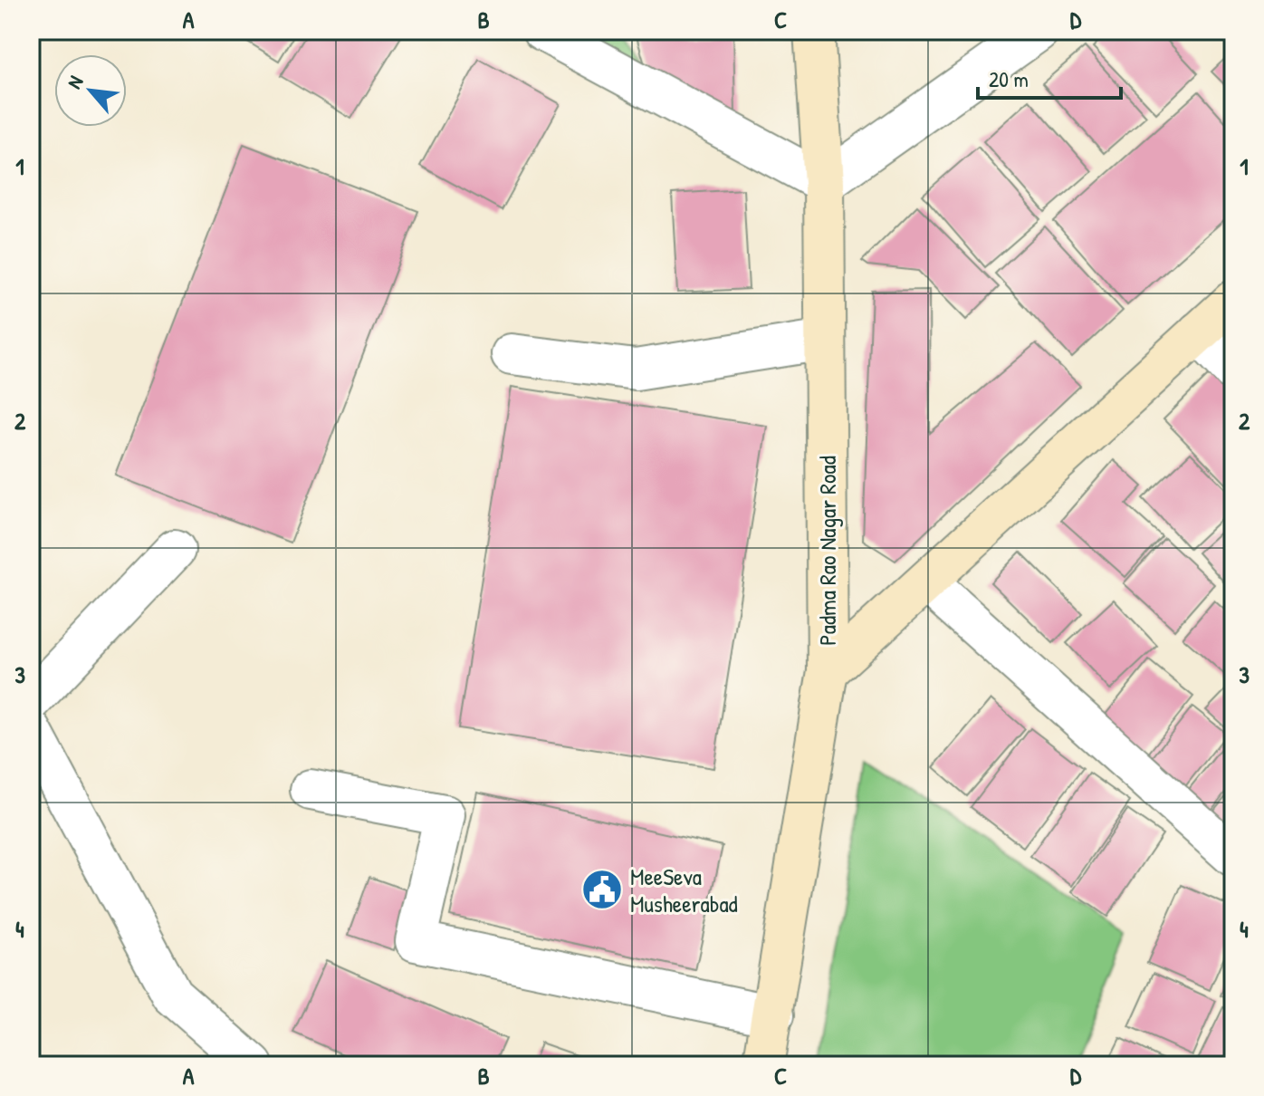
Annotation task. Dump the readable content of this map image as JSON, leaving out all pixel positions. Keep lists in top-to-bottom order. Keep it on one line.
{"streets":{"main road":["Padma Rao Nagar Road"]},"places":{"public building":["MeeSeva Musheerabad"]},"scale_bar":"20 m","north":"top left","grid":{"columns":["A","B","C","D"],"rows":["1","2","3","4"]}}
